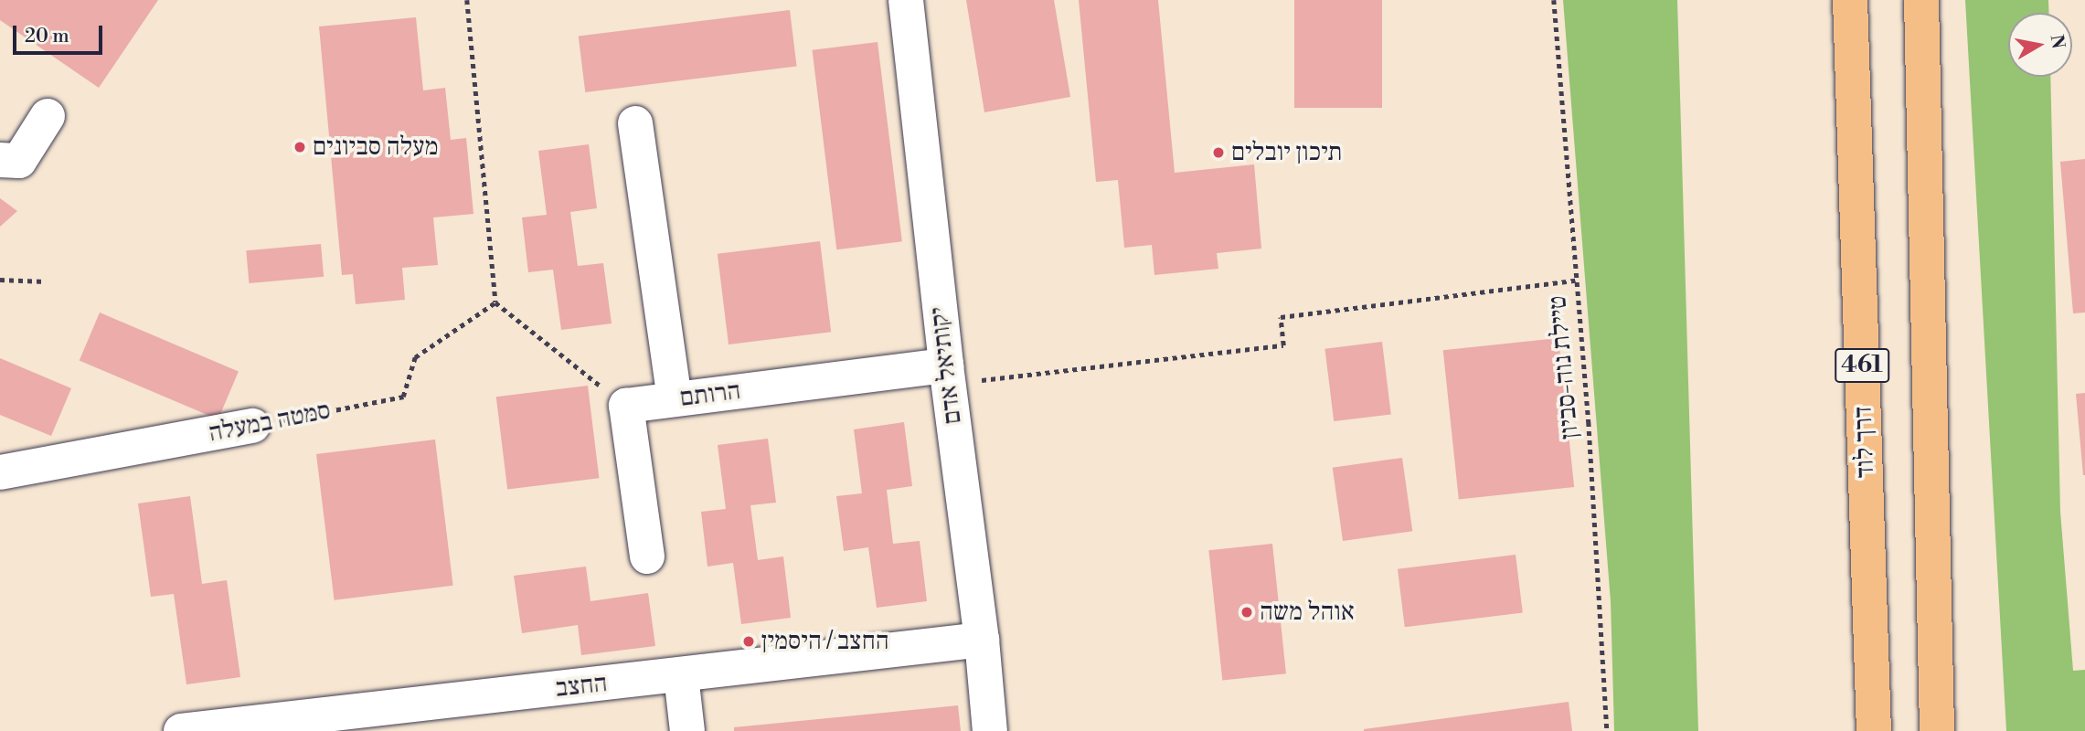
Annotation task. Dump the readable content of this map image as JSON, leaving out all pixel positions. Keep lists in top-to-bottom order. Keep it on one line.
{"streets":{"main road":["461","דרך לוד"],"street":["יקותיאל אדם","הרותם","סמטה במעלה","החצב"],"path":["טיילת נוה-סביון"]},"crossings":[["יקותיאל אדם","הרותם"],["יקותיאל אדם","החצב"]],"places":["מעלה סביונים","תיכון יובלים","אוהל משה","החצב / היסמין"],"scale_bar":"20 m","north":"right"}
